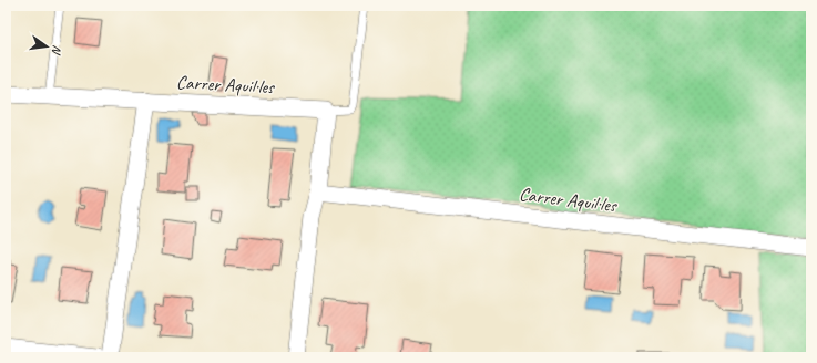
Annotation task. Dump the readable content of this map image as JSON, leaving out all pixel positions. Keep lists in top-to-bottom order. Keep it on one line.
{"streets":{"street":["Carrer Aquil·les"]},"north":"right"}
